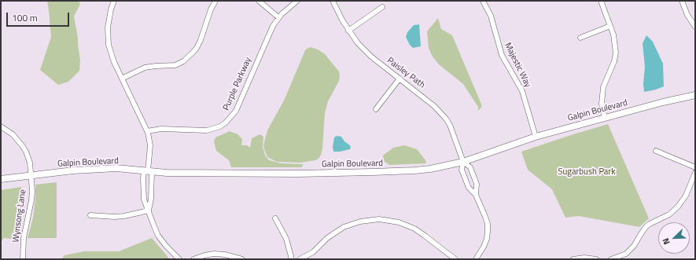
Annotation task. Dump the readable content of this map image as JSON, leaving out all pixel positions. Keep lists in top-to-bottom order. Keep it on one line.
{"streets":{"street":["Majestic Way","Paisley Path","Purple Parkway","Galpin Boulevard","Wynsong Lane"]},"crossings":[["Majestic Way","Galpin Boulevard"],["Paisley Path","Galpin Boulevard"],["Galpin Boulevard","Wynsong Lane"]],"parks":["Sugarbush Park"],"scale_bar":"100 m","north":"bottom left"}
